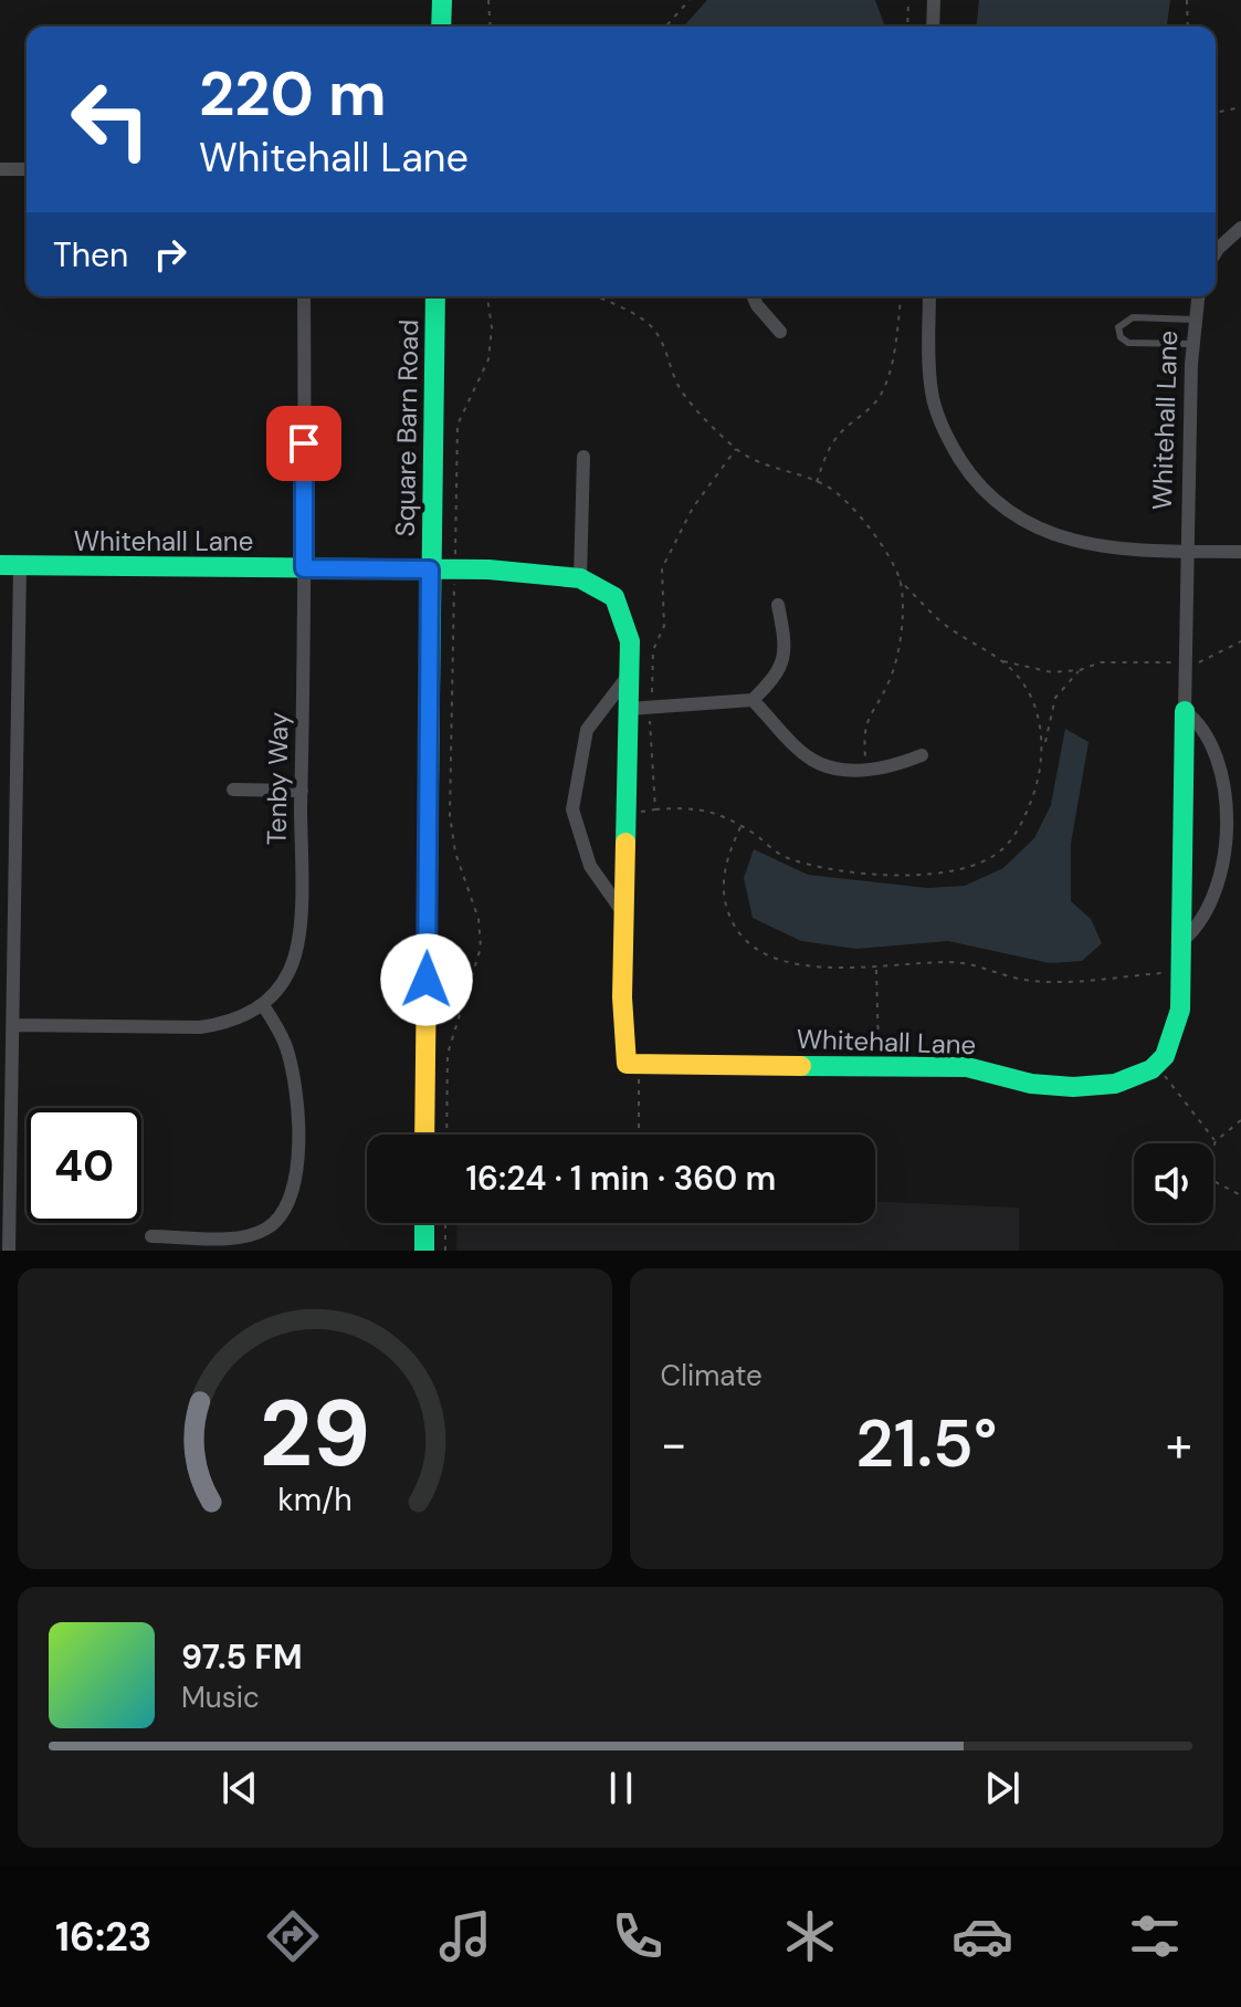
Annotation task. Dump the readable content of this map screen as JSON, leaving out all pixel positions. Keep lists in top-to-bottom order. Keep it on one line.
{"streets":{"street":["Whitehall Lane","Square Barn Road","Tenby Way"]},"crossings":[["Whitehall Lane","Square Barn Road"],["Whitehall Lane","Tenby Way"]],"page":{"turn":["220 m","Whitehall Lane"],"then":"Then","limit":"40","trip":"16:24 · 1 min · 360 m","tile":"Climate","heat":["−","21.5°","+"],"song":["97.5 FM","Music"],"tabs":"16:23","gauge":["29","km/h"]}}
